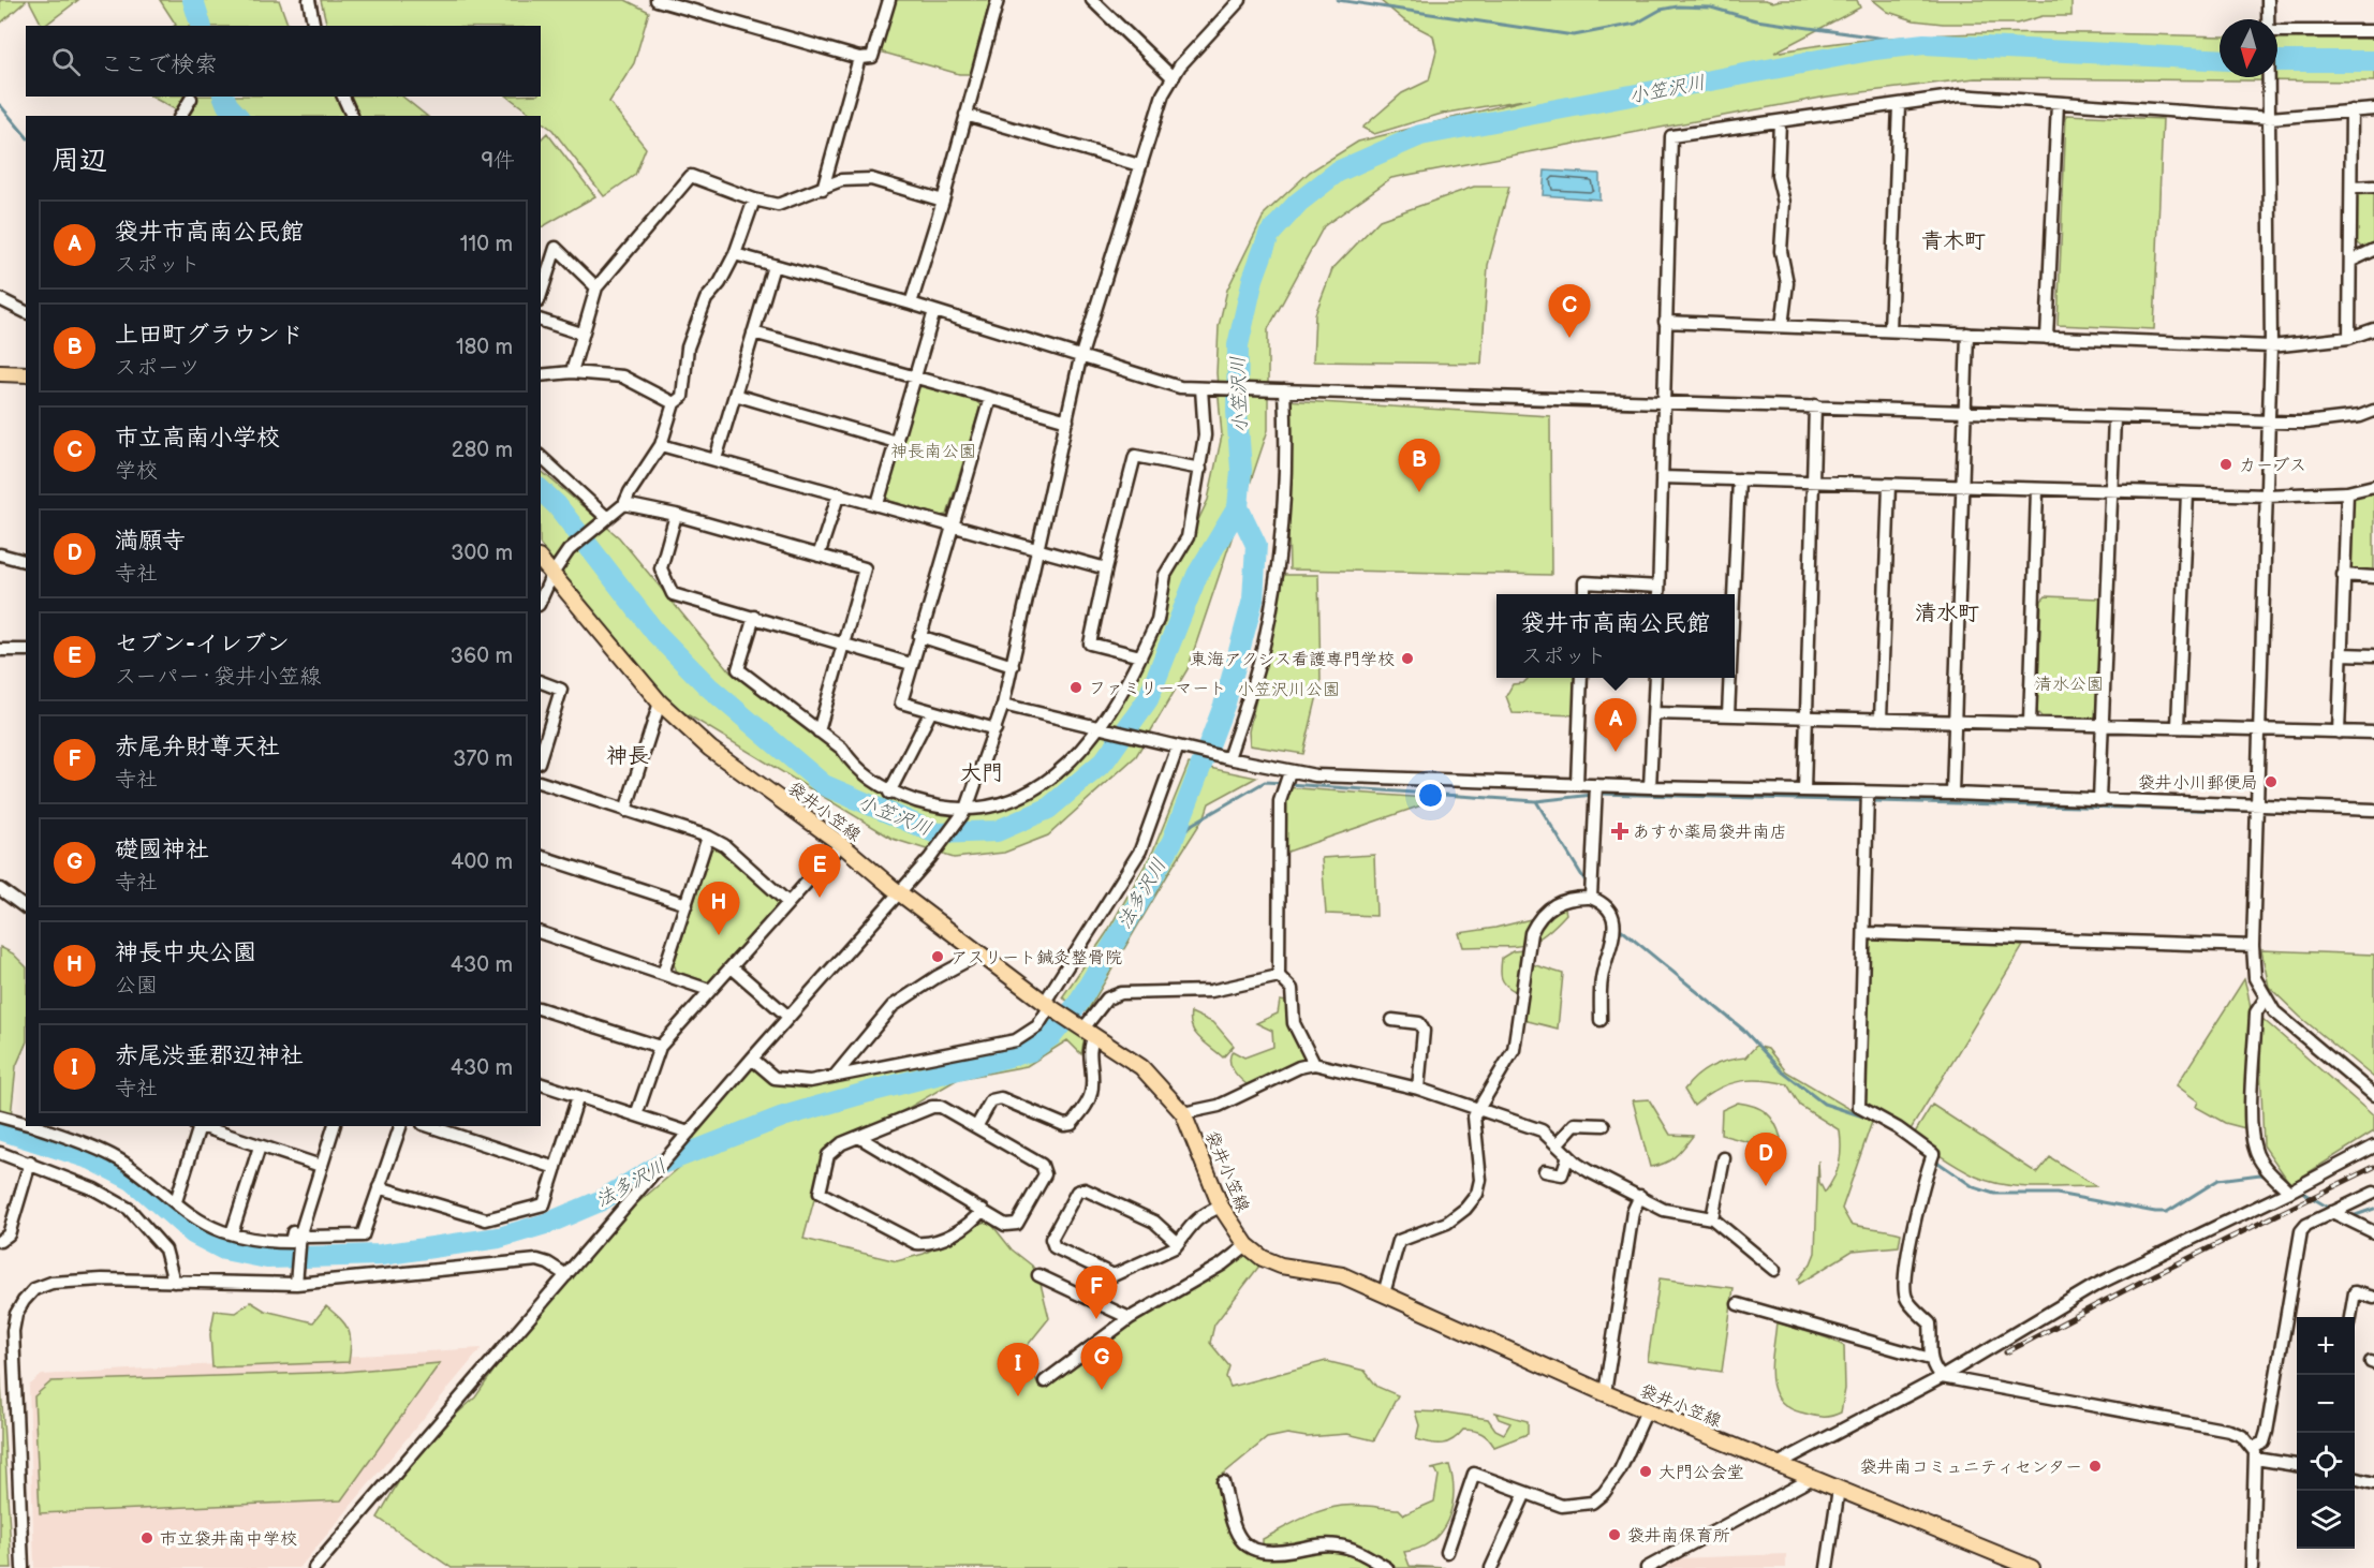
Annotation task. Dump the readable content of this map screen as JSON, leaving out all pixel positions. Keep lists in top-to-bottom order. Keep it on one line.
{"streets":{"main road":["袋井小笠線"]},"districts":["青木町","清水町","神長","大門"],"water":["小笠沢川","法多沢川"],"parks":["神長南公園","清水公園","小笠沢川公園"],"places":{"other":["カーブス","東海アクシス看護専門学校","ファミリーマート","袋井小川郵便局","アスリート鍼灸整骨院","袋井南コミュニティセンター","大門公会堂","袋井南保育所","市立袋井南中学校"],"health":["あすか薬局袋井南店"]},"north":"bottom","page":{"search":"ここで検索","heading":["周辺","9件"],"list":[{"mark":"A","name":"袋井市高南公民館","note":"スポット","value":"110 m"},{"mark":"B","name":"上田町グラウンド","note":"スポーツ","value":"180 m"},{"mark":"C","name":"市立高南小学校","note":"学校","value":"280 m"},{"mark":"D","name":"満願寺","note":"寺社","value":"300 m"},{"mark":"E","name":"セブン-イレブン","note":"スーパー · 袋井小笠線","value":"360 m"},{"mark":"F","name":"赤尾弁財尊天社","note":"寺社","value":"370 m"},{"mark":"G","name":"礎國神社","note":"寺社","value":"400 m"},{"mark":"H","name":"神長中央公園","note":"公園","value":"430 m"},{"mark":"I","name":"赤尾渋垂郡辺神社","note":"寺社","value":"430 m"}],"pins":["C","B","A","E","H","D","F","G","I"],"popup":["袋井市高南公民館","スポット"],"map_buttons":["+","−"]}}
